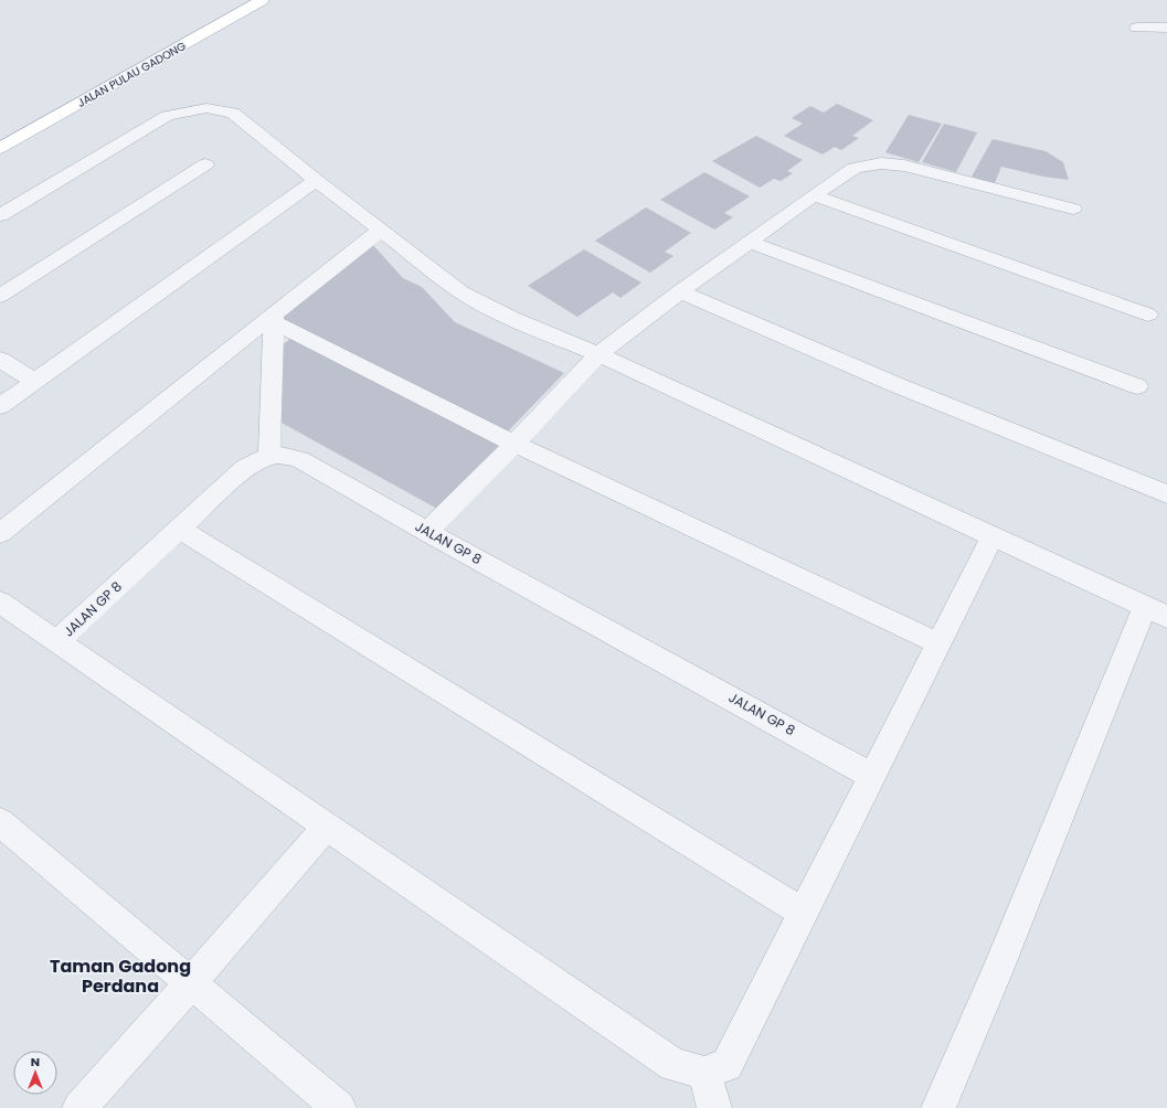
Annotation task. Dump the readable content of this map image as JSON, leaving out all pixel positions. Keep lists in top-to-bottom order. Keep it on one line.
{"streets":{"main road":["JALAN PULAU GADONG"],"street":["JALAN GP 8"]},"districts":["Taman Gadong Perdana"],"north":"top"}
